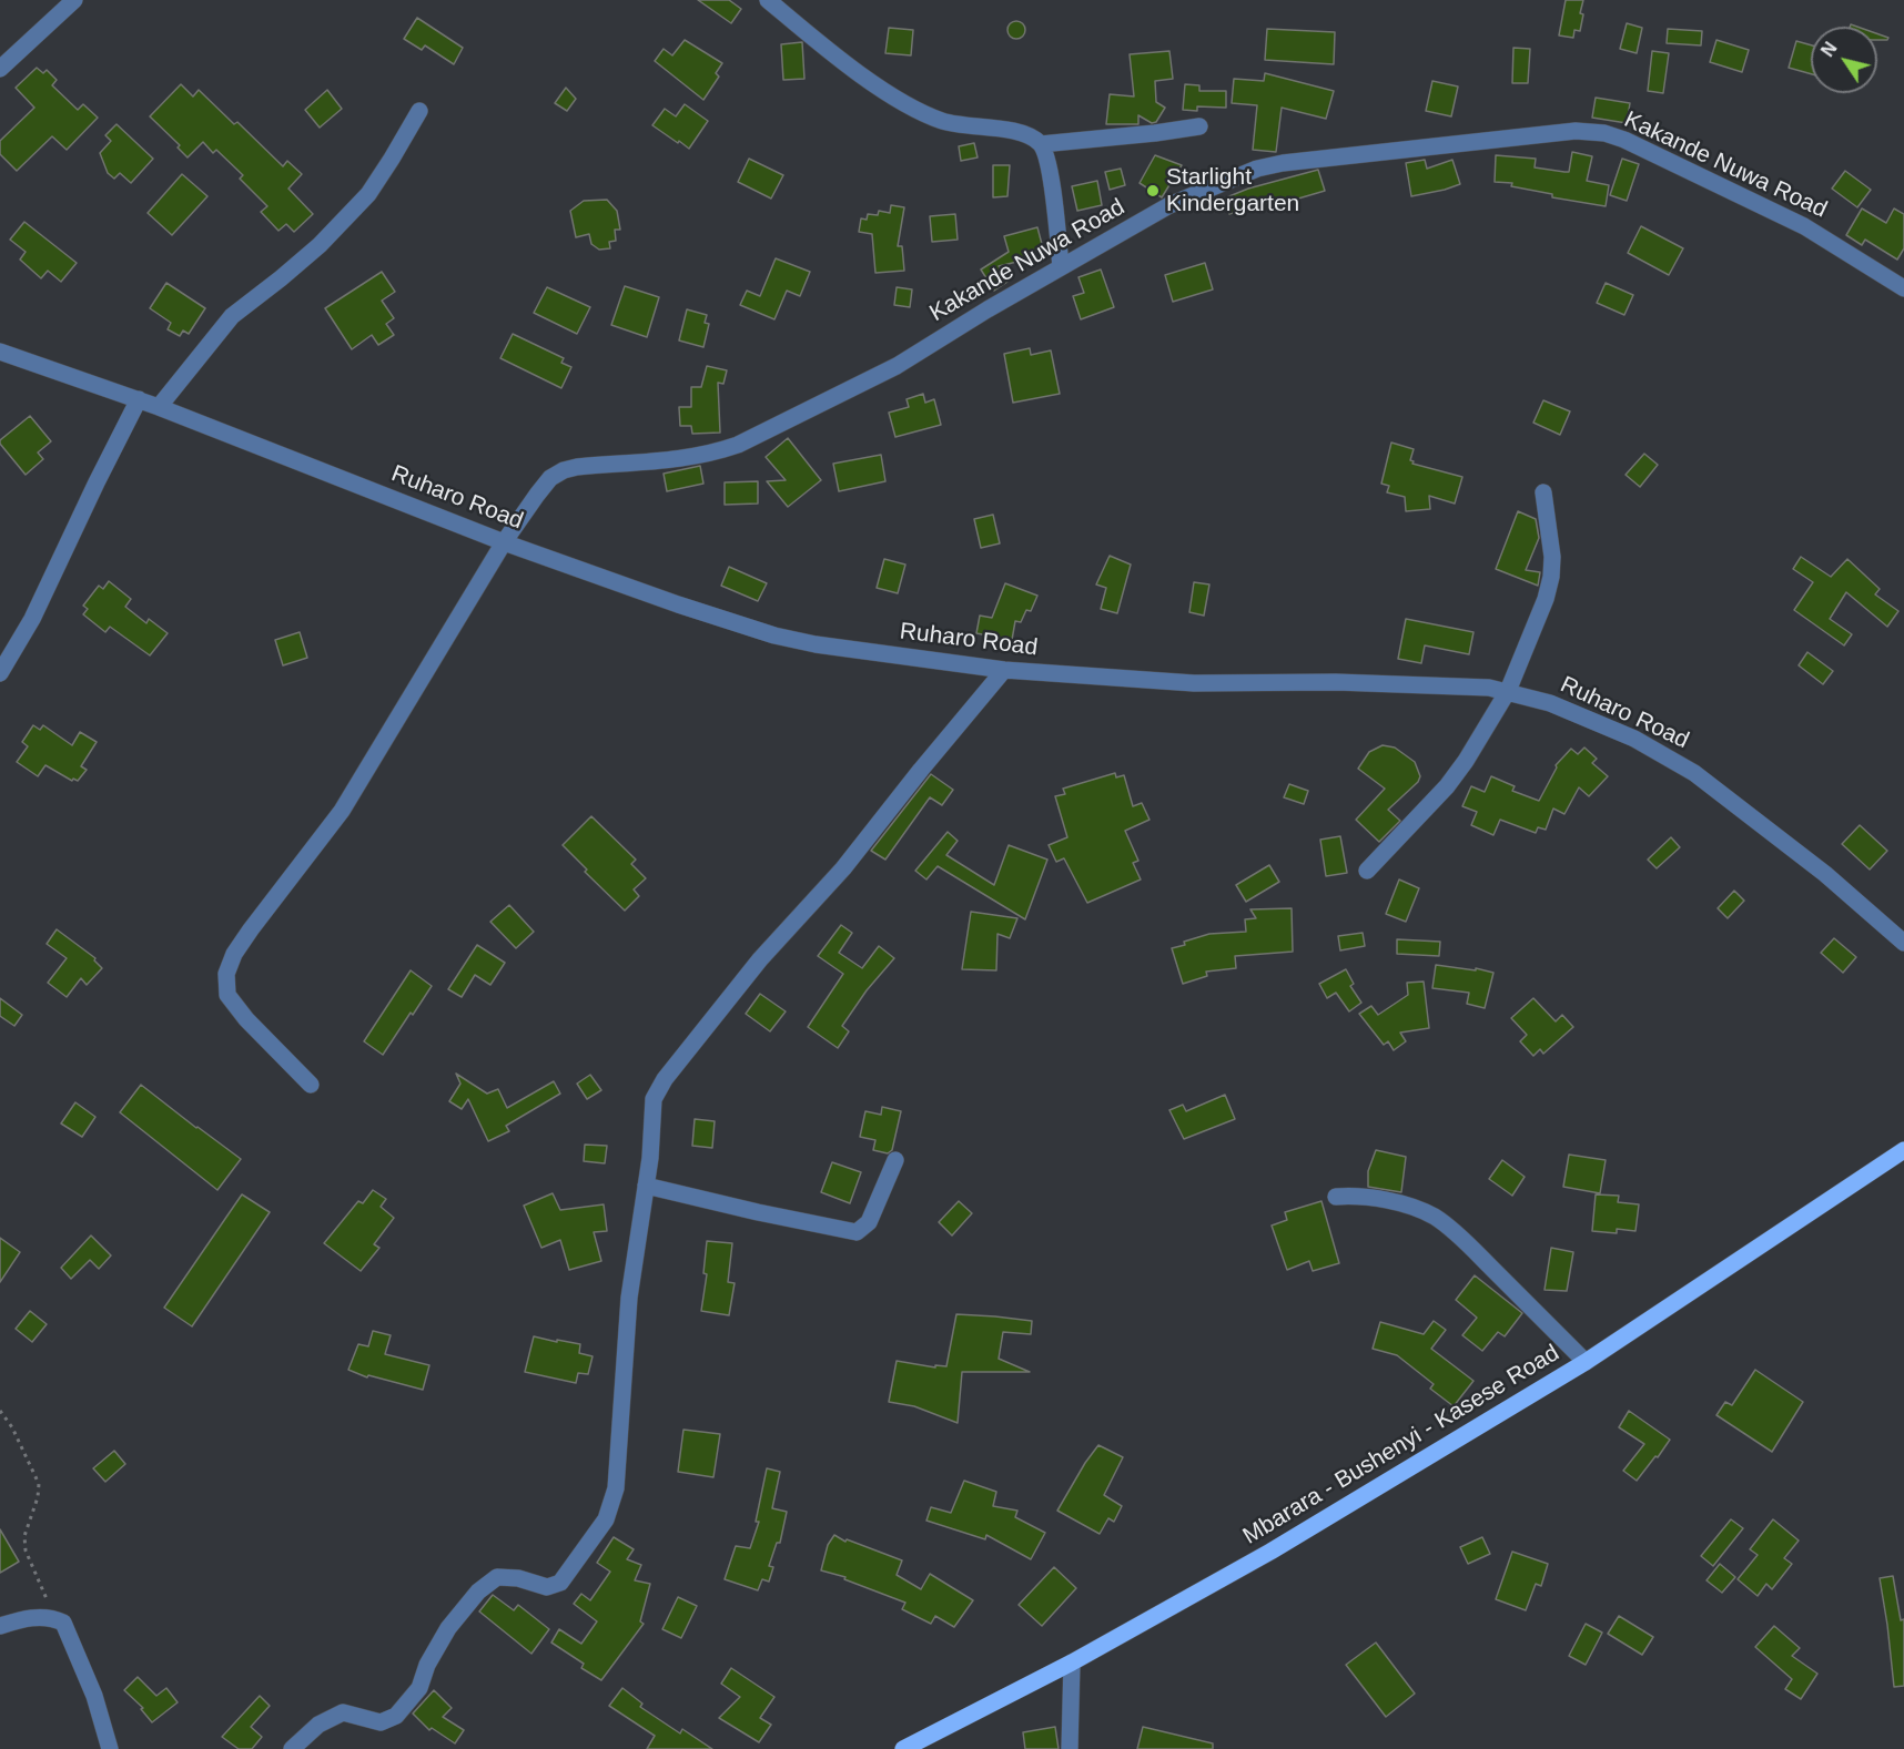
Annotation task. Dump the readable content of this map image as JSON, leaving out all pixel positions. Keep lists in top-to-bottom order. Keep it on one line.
{"streets":{"main road":["Mbarara - Bushenyi - Kasese Road"],"street":["Kakande Nuwa Road","Ruharo Road"]},"crossings":[["Kakande Nuwa Road","Ruharo Road"]],"places":["Starlight Kindergarten"],"north":"top left"}
